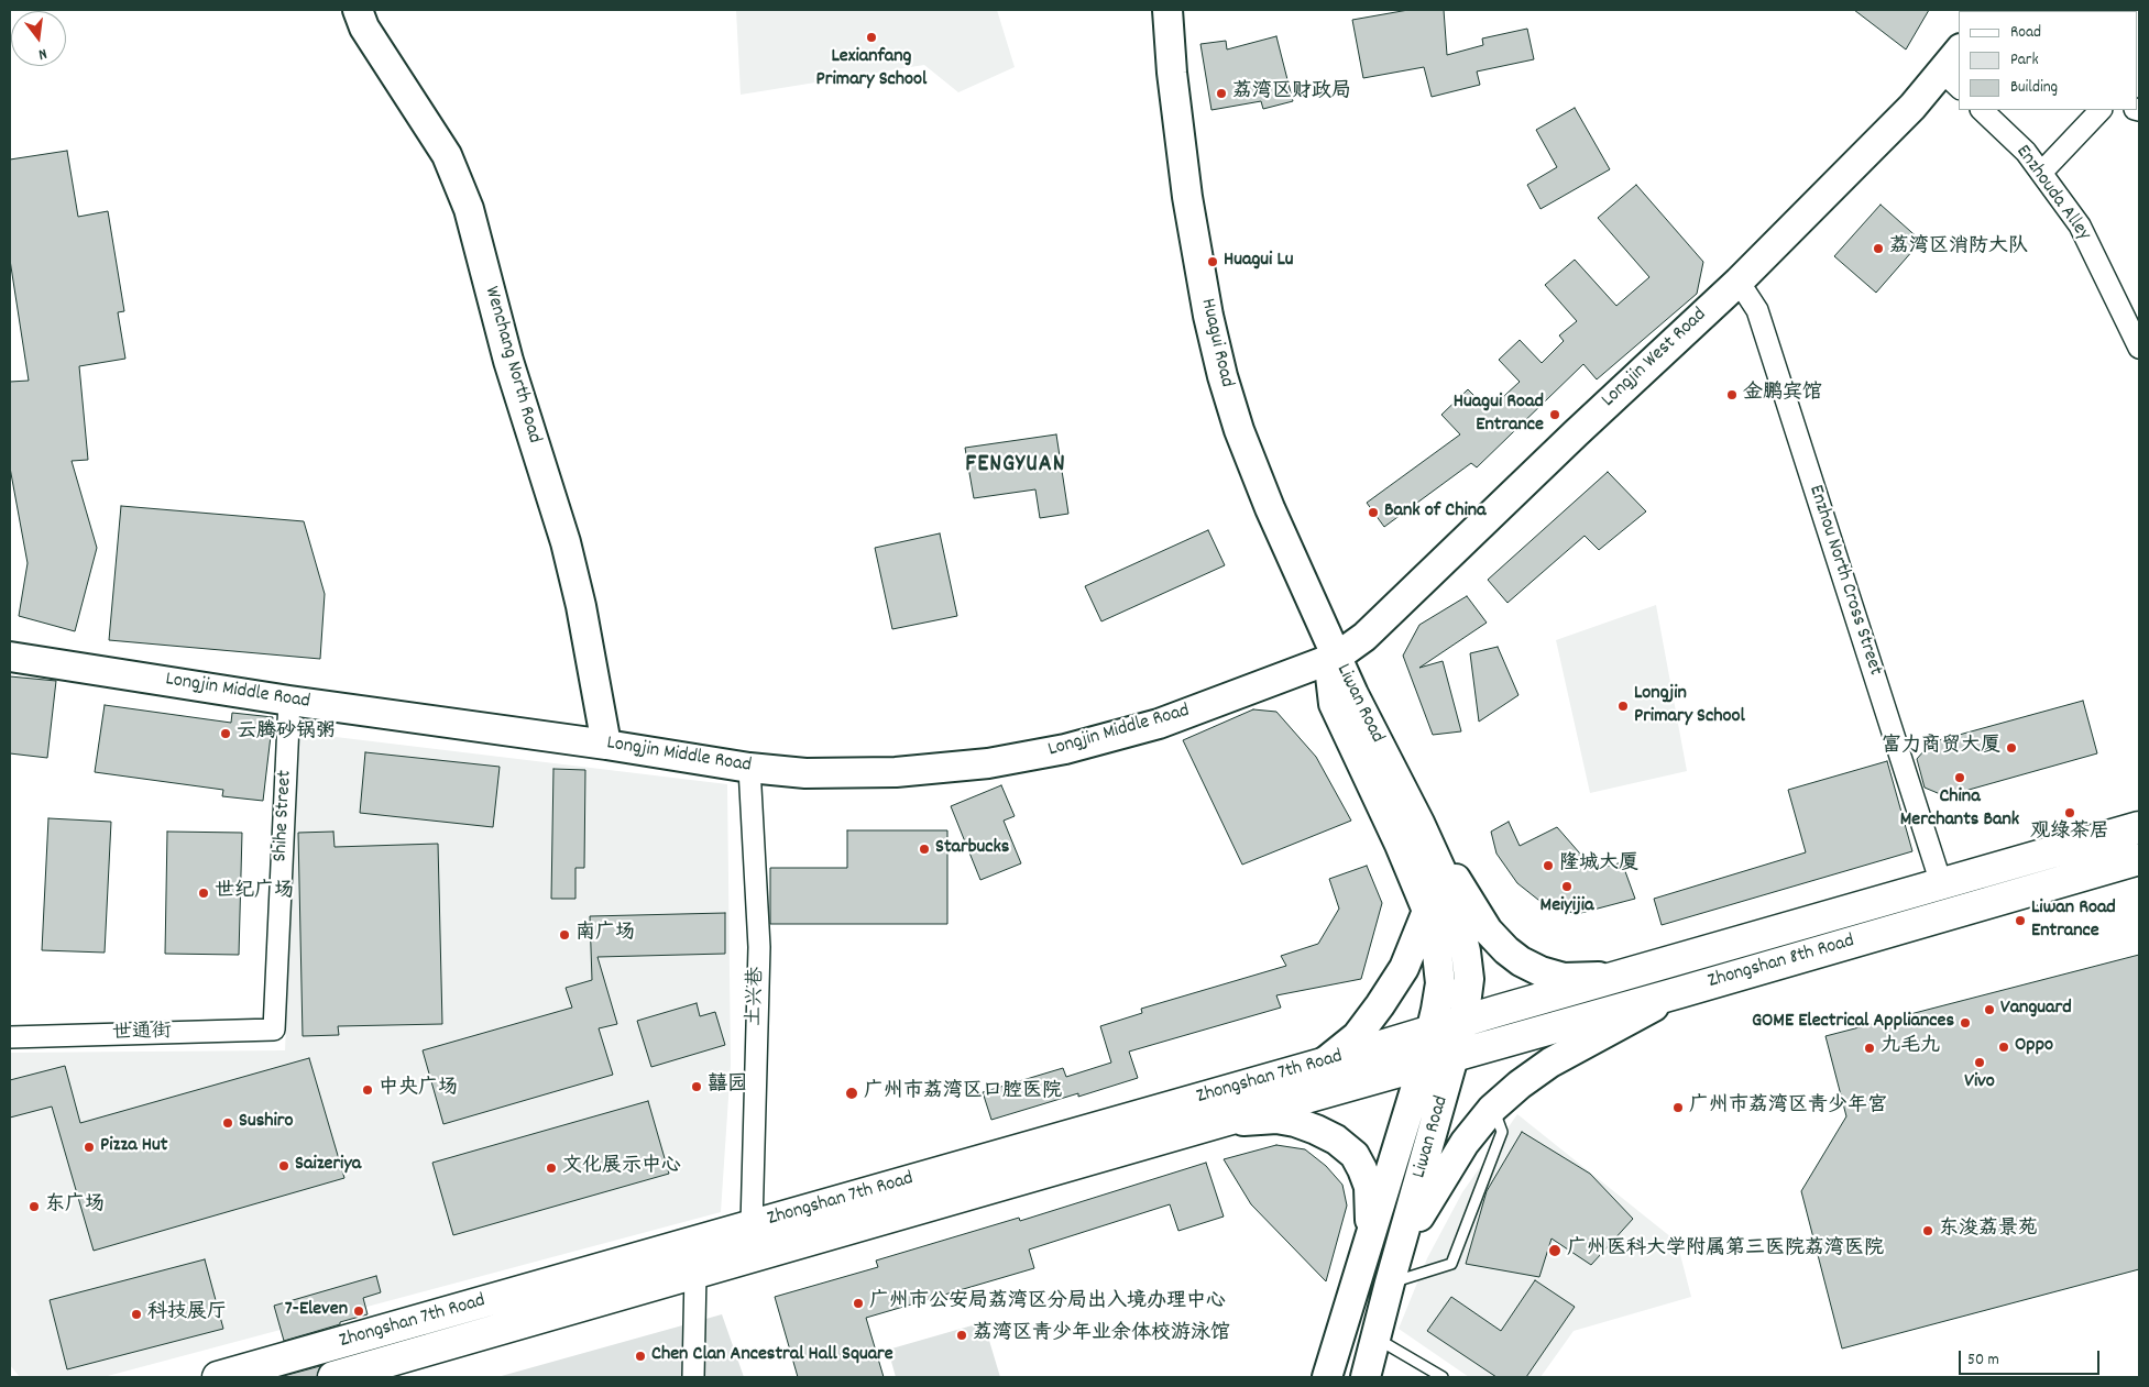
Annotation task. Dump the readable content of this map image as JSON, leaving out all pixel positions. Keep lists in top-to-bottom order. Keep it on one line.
{"streets":{"main road":["Huagui Road","Longjin West Road","Wenchang North Road","Longjin Middle Road","Liwan Road","Zhongshan 8th Road","Zhongshan 7th Road"],"street":["Enzhouda Alley","Enzhou North Cross Street","Shihe Street","土兴巷","世通街"]},"crossings":[["Huagui Road","Longjin West Road"],["Huagui Road","Longjin Middle Road"],["Huagui Road","Liwan Road"],["Longjin West Road","Enzhou North Cross Street"],["Longjin West Road","Longjin Middle Road"],["Longjin West Road","Liwan Road"],["Wenchang North Road","Longjin Middle Road"],["Enzhou North Cross Street","Zhongshan 8th Road"],["Longjin Middle Road","Liwan Road"],["Longjin Middle Road","Shihe Street"],["Longjin Middle Road","土兴巷"],["Liwan Road","Zhongshan 8th Road"],["Liwan Road","Zhongshan 7th Road"],["Shihe Street","世通街"],["Zhongshan 8th Road","Zhongshan 7th Road"],["土兴巷","Zhongshan 7th Road"]],"districts":["FENGYUAN"],"places":["Lexianfang Primary School","荔湾区财政局","荔湾区消防大队","Huagui Lu","金鹏宾馆","Huagui Road Entrance","Bank of China","Longjin Primary School","云腾砂锅粥","富力商贸大厦","China Merchants Bank","观绿茶居","Starbucks","隆城大厦","Meiyijia","世纪广场","Liwan Road Entrance","南广场","Vanguard","GOME Electrical Appliances","Oppo","九毛九","Vivo","囍园","中央广场","广州市荔湾区口腔医院","广州市荔湾区青少年宫","Sushiro","Pizza Hut","Saizeriya","文化展示中心","东广场","东浚荔景苑","广州医科大学附属第三医院荔湾医院","广州市公安局荔湾区分局出入境办理中心","7-Eleven","科技展厅","荔湾区青少年业余体校游泳馆","Chen Clan Ancestral Hall Square"],"legend":["Road","Park","Building"],"scale_bar":"50 m","north":"bottom"}
